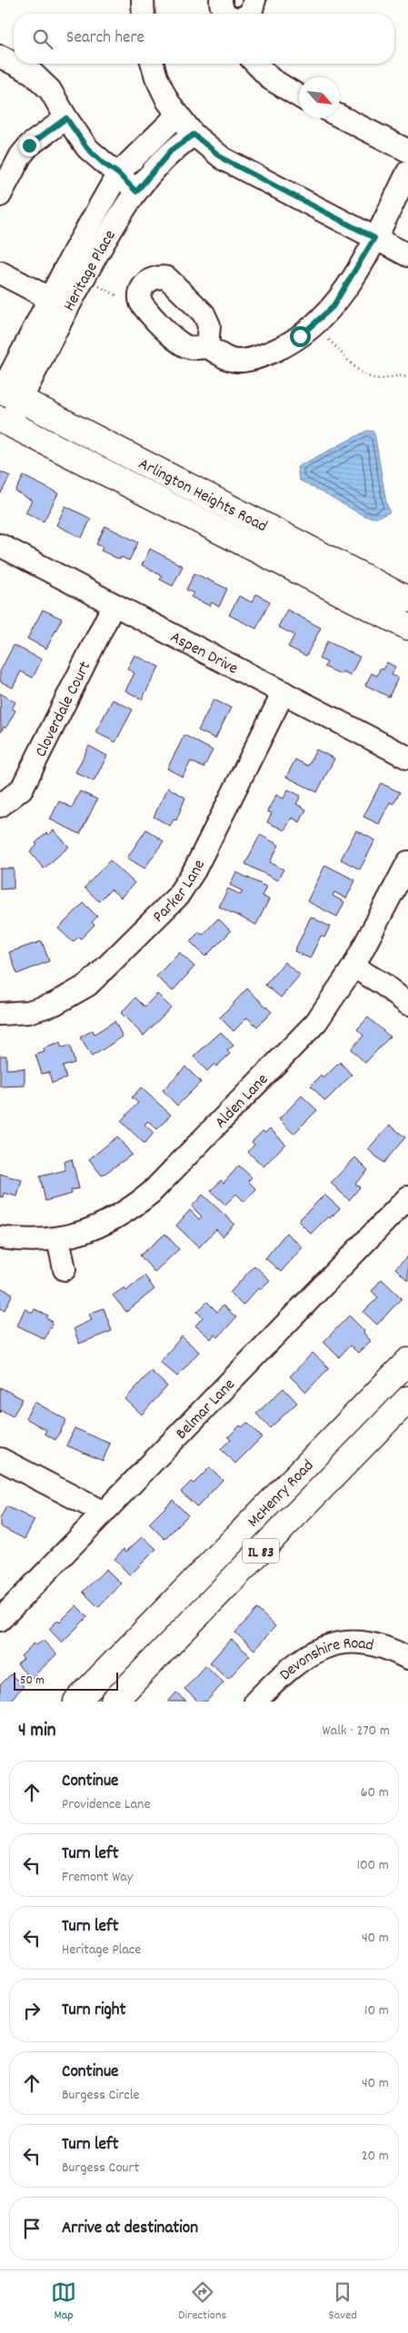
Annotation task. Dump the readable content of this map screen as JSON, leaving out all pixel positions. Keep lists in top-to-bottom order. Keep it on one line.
{"streets":{"main road":["Arlington Heights Road","McHenry Road","IL 83"],"street":["Heritage Place","Aspen Drive","Cloverdale Court","Parker Lane","Alden Lane","Belmar Lane","Devonshire Road"]},"crossings":[["Heritage Place","Arlington Heights Road"],["Aspen Drive","Cloverdale Court"],["Aspen Drive","Parker Lane"]],"scale_bar":"50 m","north":"bottom right","page":{"search":"Search here","scale":"50 m","heading":["4 min","Walk · 270 m"],"list":[["Continue","Providence Lane","60 m"],["Turn left","Fremont Way","100 m"],["Turn left","Heritage Place","40 m"],["Turn right","10 m"],["Continue","Burgess Circle","40 m"],["Turn left","Burgess Court","20 m"],"Arrive at destination"],"nav":["Map","Directions","Saved"]}}
